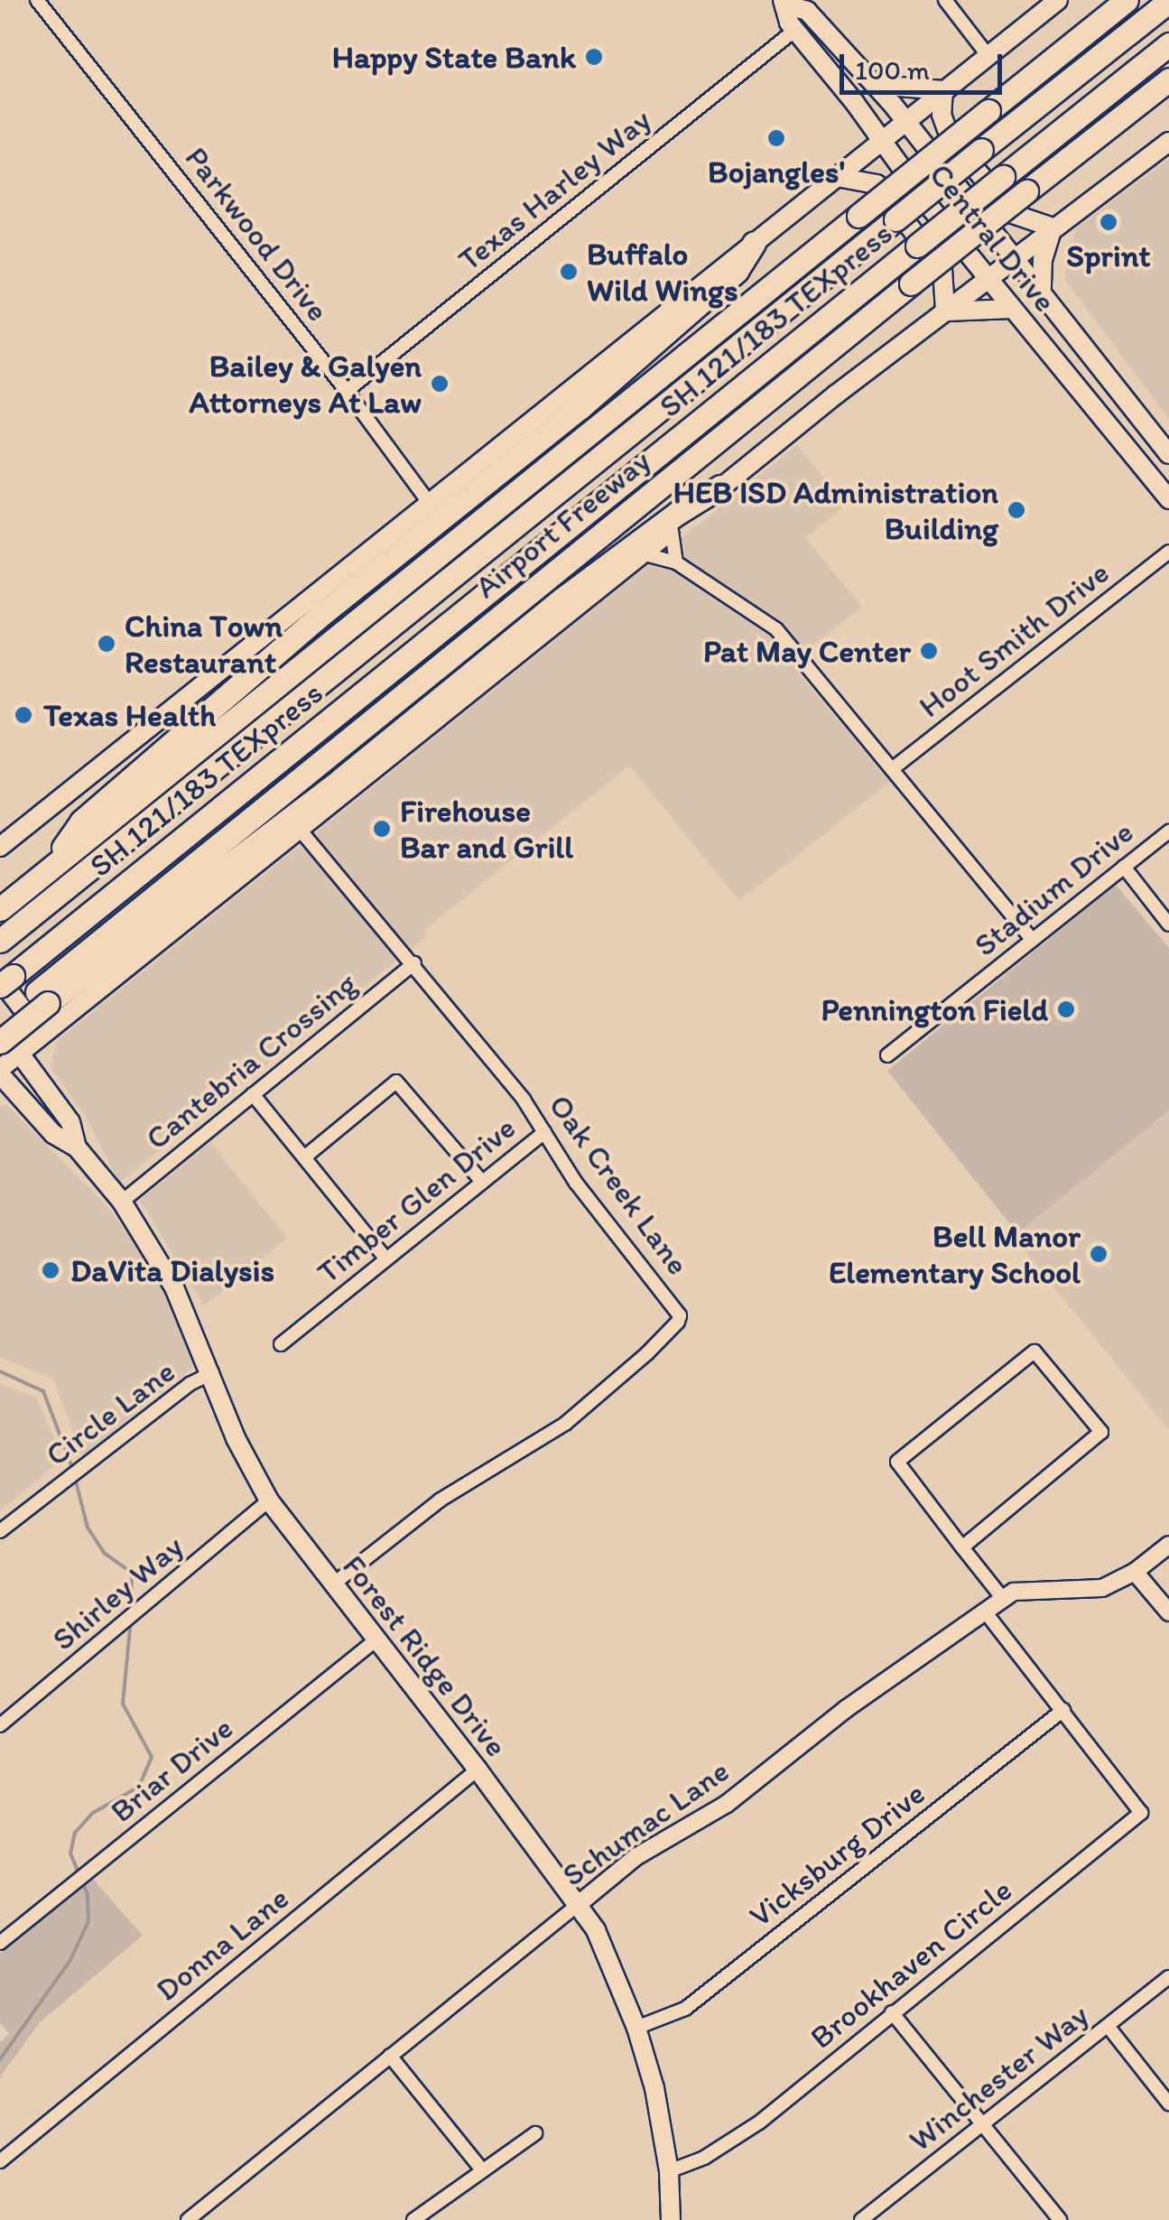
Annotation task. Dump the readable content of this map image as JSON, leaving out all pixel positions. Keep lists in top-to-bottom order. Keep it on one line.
{"streets":{"highway":["SH 121/183 TEXpress","Airport Freeway"],"main road":["Central Drive","Forest Ridge Drive"],"street":["Texas Harley Way","Parkwood Drive","Hoot Smith Drive","Stadium Drive","Cantebria Crossing","Oak Creek Lane","Timber Glen Drive","Circle Lane","Shirley Way","Briar Drive","Schumac Lane","Vicksburg Drive","Donna Lane","Brookhaven Circle","Winchester Way"]},"crossings":[["Texas Harley Way","Parkwood Drive"],["Texas Harley Way","Central Drive"],["Central Drive","Airport Freeway"],["Airport Freeway","Oak Creek Lane"],["Airport Freeway","Forest Ridge Drive"],["Cantebria Crossing","Oak Creek Lane"],["Cantebria Crossing","Forest Ridge Drive"],["Oak Creek Lane","Timber Glen Drive"],["Oak Creek Lane","Forest Ridge Drive"],["Circle Lane","Forest Ridge Drive"],["Shirley Way","Forest Ridge Drive"],["Forest Ridge Drive","Briar Drive"],["Forest Ridge Drive","Schumac Lane"],["Forest Ridge Drive","Vicksburg Drive"],["Forest Ridge Drive","Donna Lane"],["Forest Ridge Drive","Brookhaven Circle"],["Vicksburg Drive","Brookhaven Circle"]],"places":["Happy State Bank","Bojangles'","Sprint","Buffalo Wild Wings","Bailey & Galyen Attorneys At Law","HEB ISD Administration Building","China Town Restaurant","Pat May Center","Texas Health","Firehouse Bar and Grill","Pennington Field","Bell Manor Elementary School","DaVita Dialysis"],"scale_bar":"100 m"}
